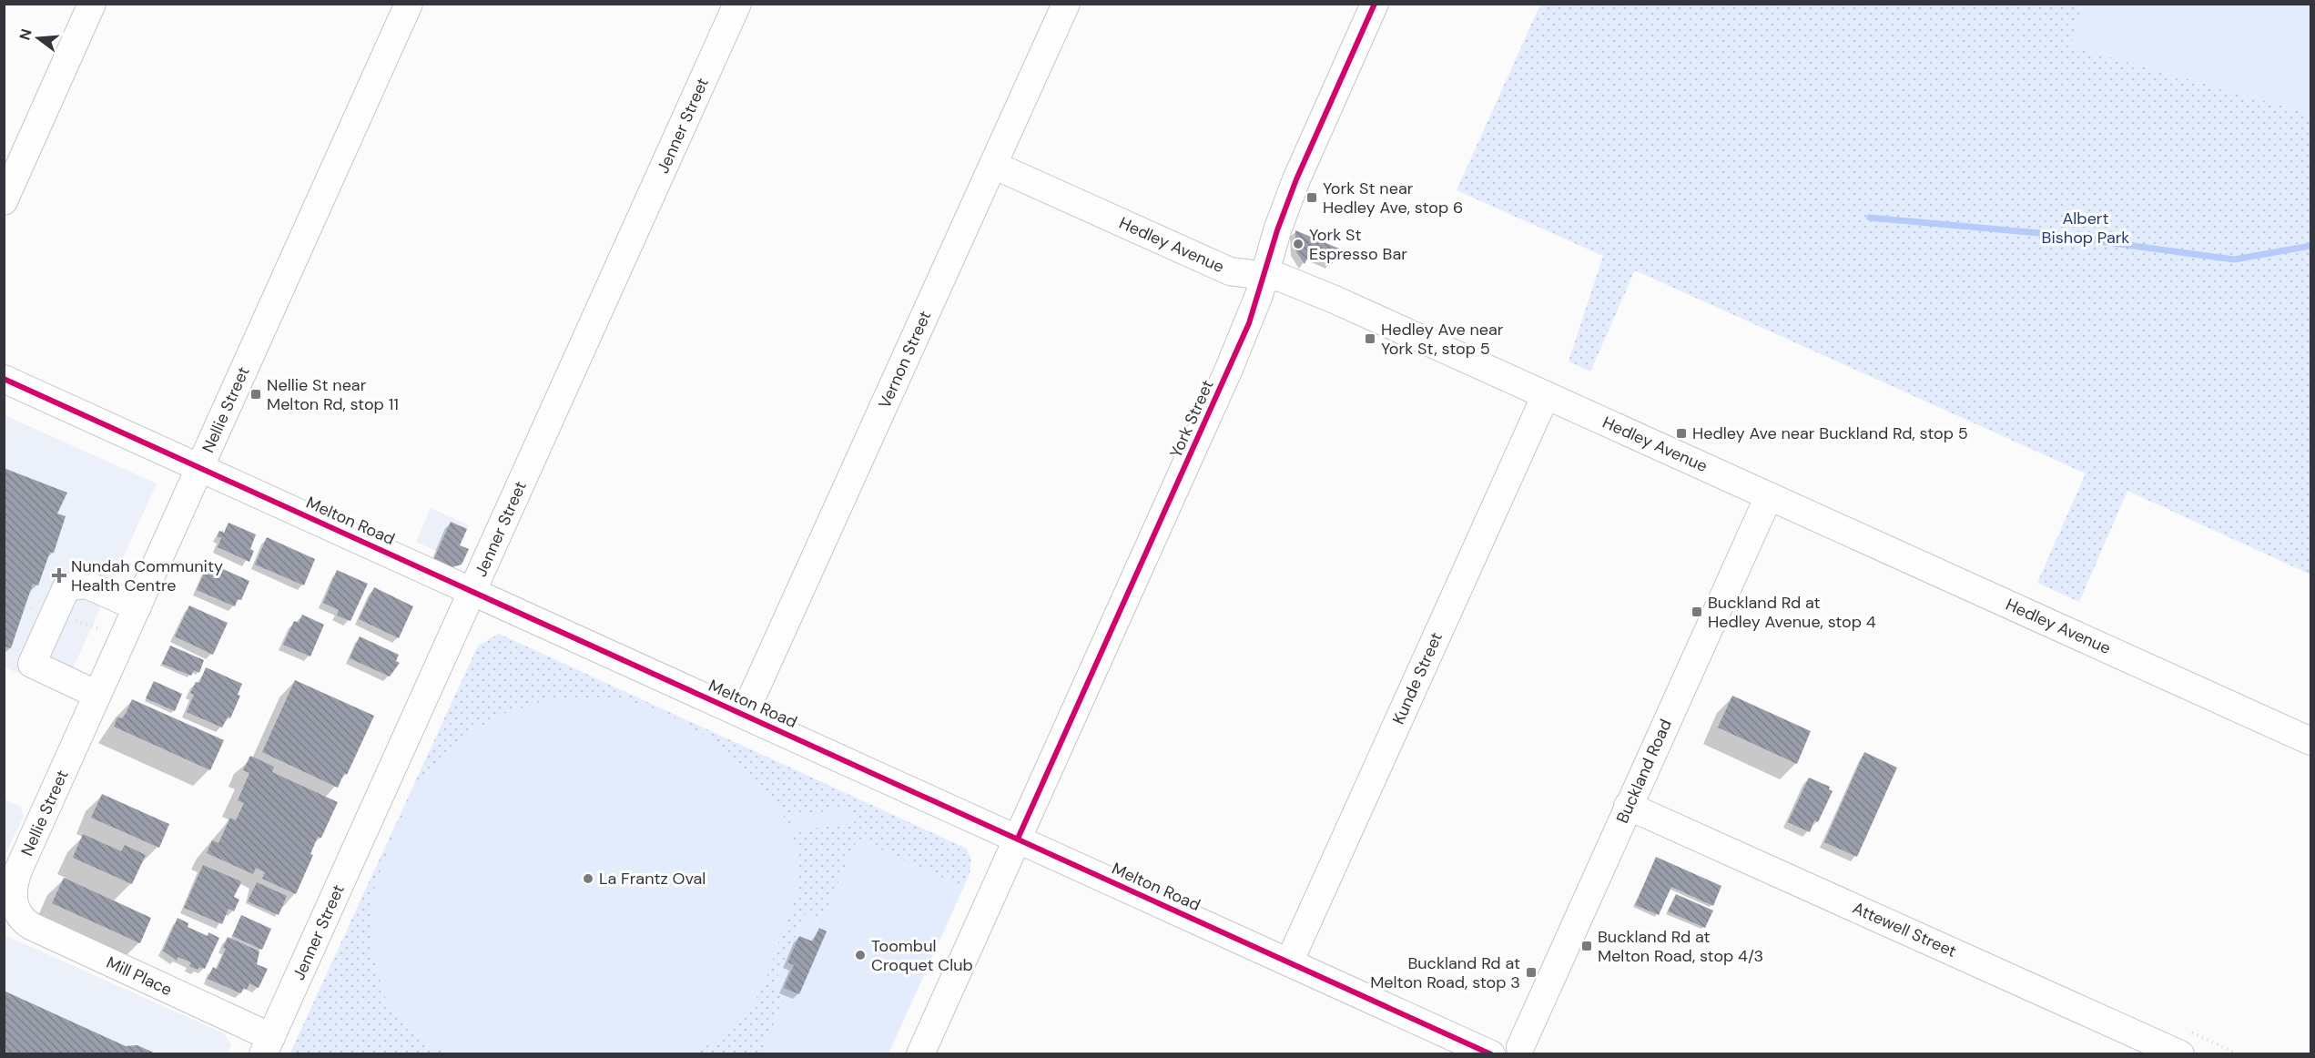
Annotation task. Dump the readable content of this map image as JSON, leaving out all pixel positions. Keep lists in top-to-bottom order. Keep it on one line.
{"streets":{"street":["Jenner Street","Hedley Avenue","Vernon Street","Nellie Street","York Street","Melton Road","Kunde Street","Buckland Road","Attewell Street","Mill Place"]},"crossings":[["Jenner Street","Melton Road"],["Jenner Street","Mill Place"],["Hedley Avenue","Vernon Street"],["Hedley Avenue","York Street"],["Hedley Avenue","Kunde Street"],["Hedley Avenue","Buckland Road"],["Vernon Street","Melton Road"],["Nellie Street","Melton Road"],["Nellie Street","Mill Place"],["York Street","Melton Road"],["Melton Road","Kunde Street"],["Buckland Road","Attewell Street"]],"parks":["Albert Bishop Park"],"places":{"transit":["York St near Hedley Ave, stop 6","Hedley Ave near York St, stop 5","Nellie St near Melton Rd, stop 11","Hedley Ave near Buckland Rd, stop 5","Buckland Rd at Hedley Avenue, stop 4","Buckland Rd at Melton Road, stop 4/3","Buckland Rd at Melton Road, stop 3"],"other":["York St Espresso Bar","La Frantz Oval","Toombul Croquet Club"],"health":["Nundah Community Health Centre"]},"north":"left"}
